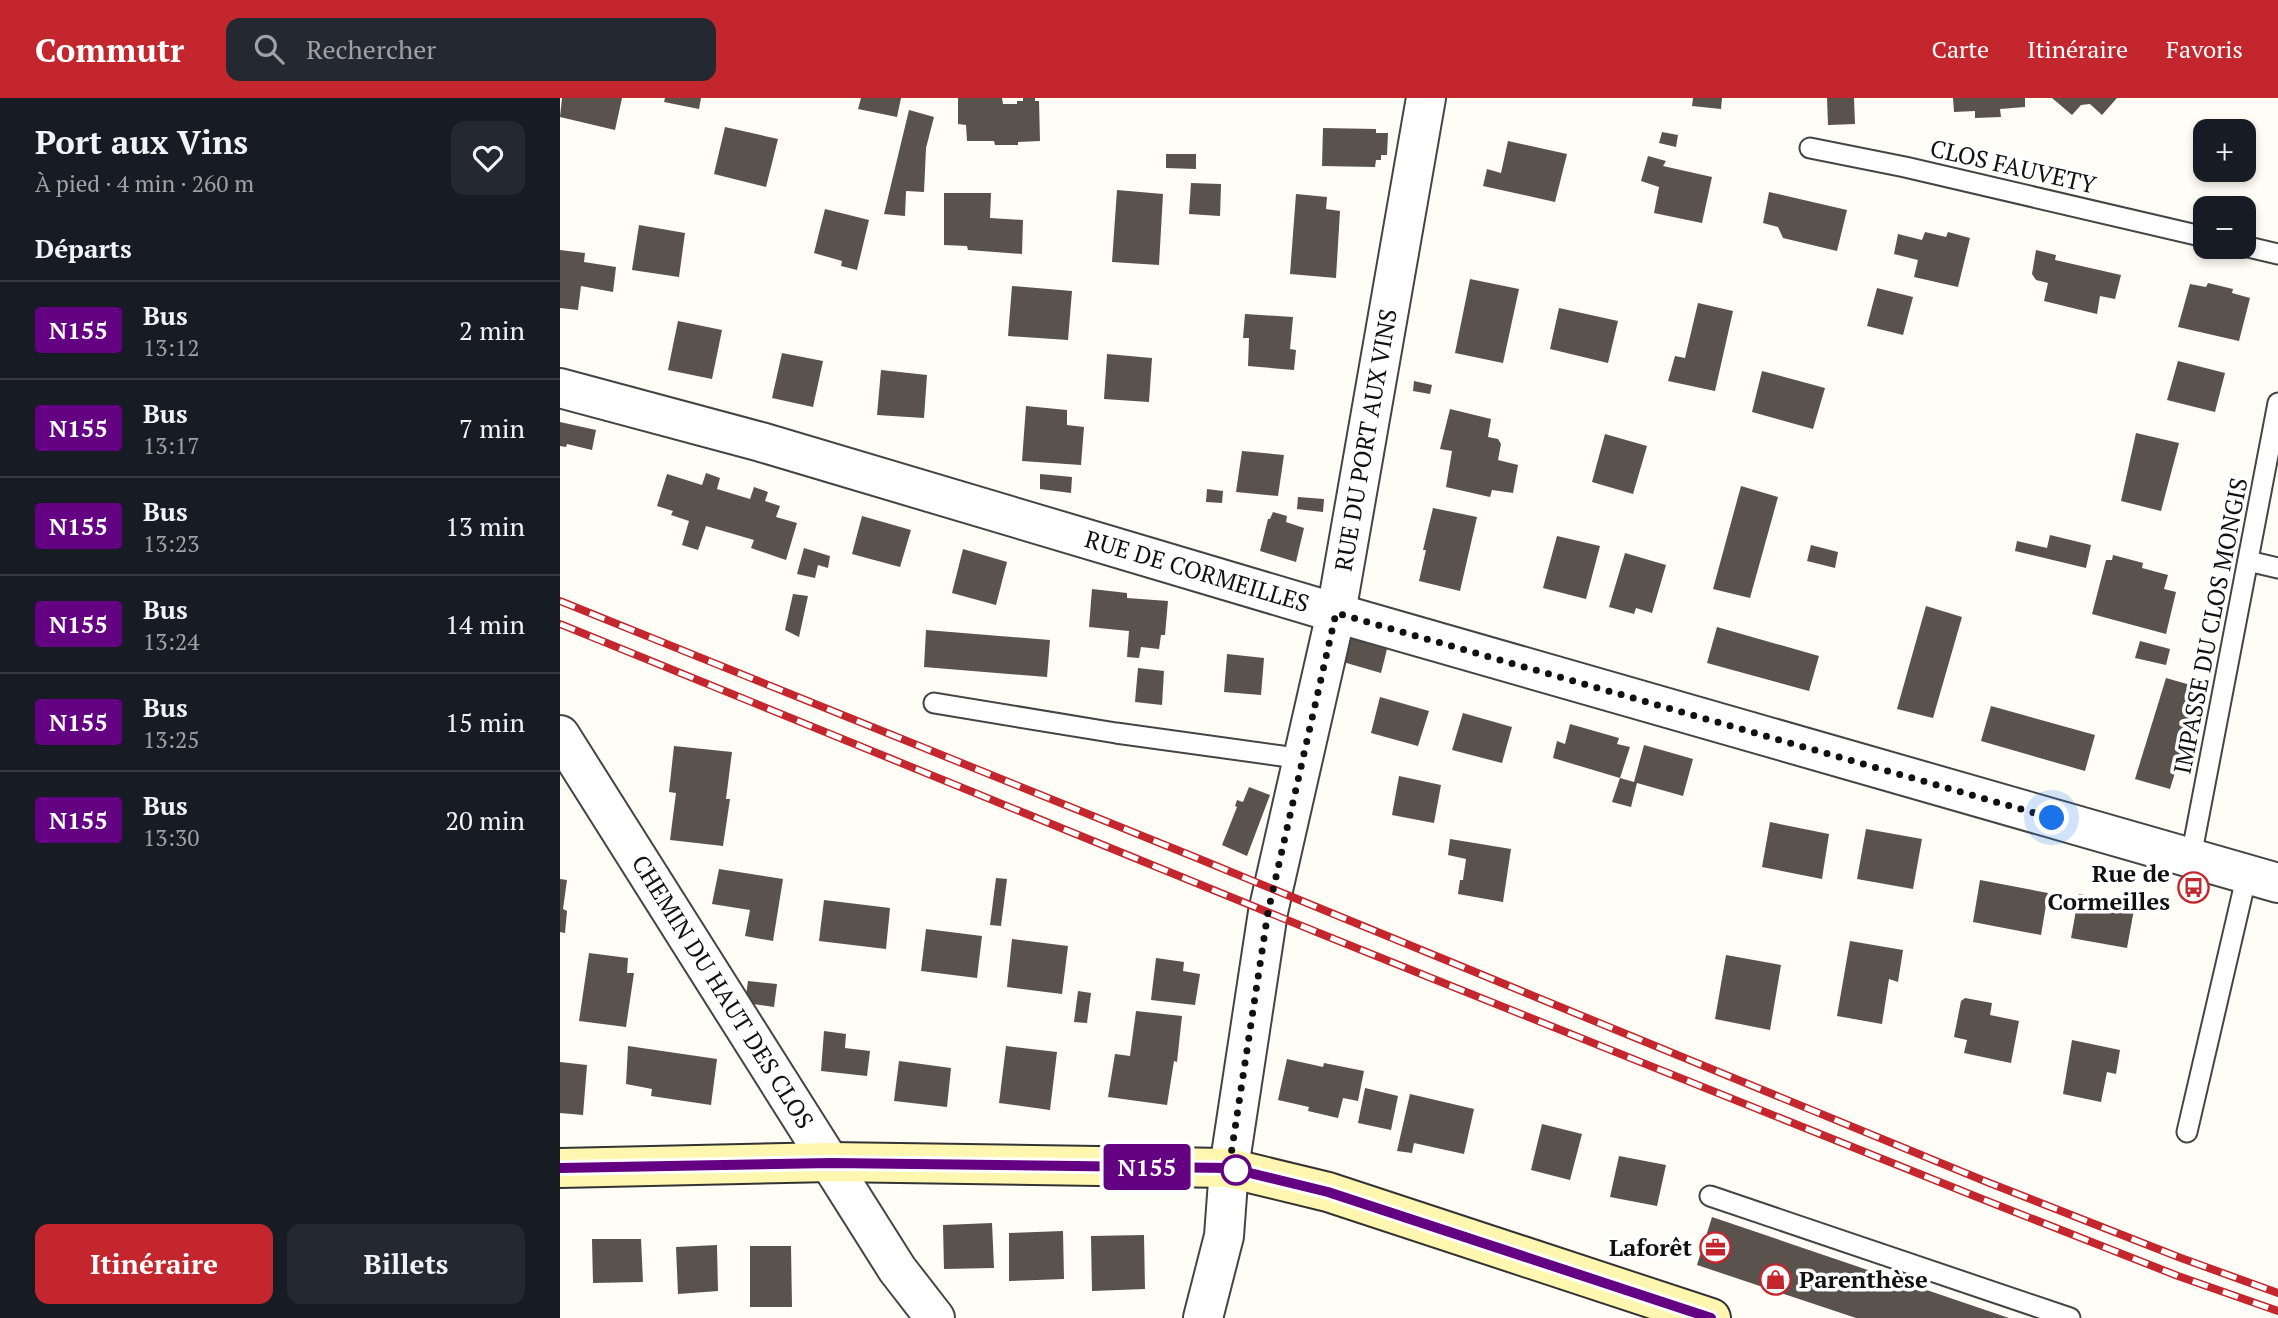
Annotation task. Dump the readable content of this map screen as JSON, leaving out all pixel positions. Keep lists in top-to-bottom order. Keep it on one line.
{"streets":{"street":["RUE DU PORT AUX VINS","RUE DE CORMEILLES","CHEMIN DU HAUT DES CLOS"],"lane":["CLOS FAUVETY","IMPASSE DU CLOS MONGIS"]},"crossings":[["RUE DU PORT AUX VINS","RUE DE CORMEILLES"],["RUE DE CORMEILLES","IMPASSE DU CLOS MONGIS"]],"places":{"bus stop":["Rue de Cormeilles"],"office":["Laforêt"],"shop":["Parenthèse"]},"lines":["bus line N155"],"page":{"header":"Commutr","search":"Rechercher","nav":["Carte","Itinéraire","Favoris"],"heading":[["Port aux Vins","À pied · 4 min · 260 m"],"Départs"],"on_map":"N155","map_buttons":["+","−"],"list":[{"mark":"N155","name":"Bus","note":"13:12","value":"2 min"},{"mark":"N155","name":"Bus","note":"13:17","value":"7 min"},{"mark":"N155","name":"Bus","note":"13:23","value":"13 min"},{"mark":"N155","name":"Bus","note":"13:24","value":"14 min"},{"mark":"N155","name":"Bus","note":"13:25","value":"15 min"},{"mark":"N155","name":"Bus","note":"13:30","value":"20 min"}],"buttons":["Itinéraire","Billets"]}}
